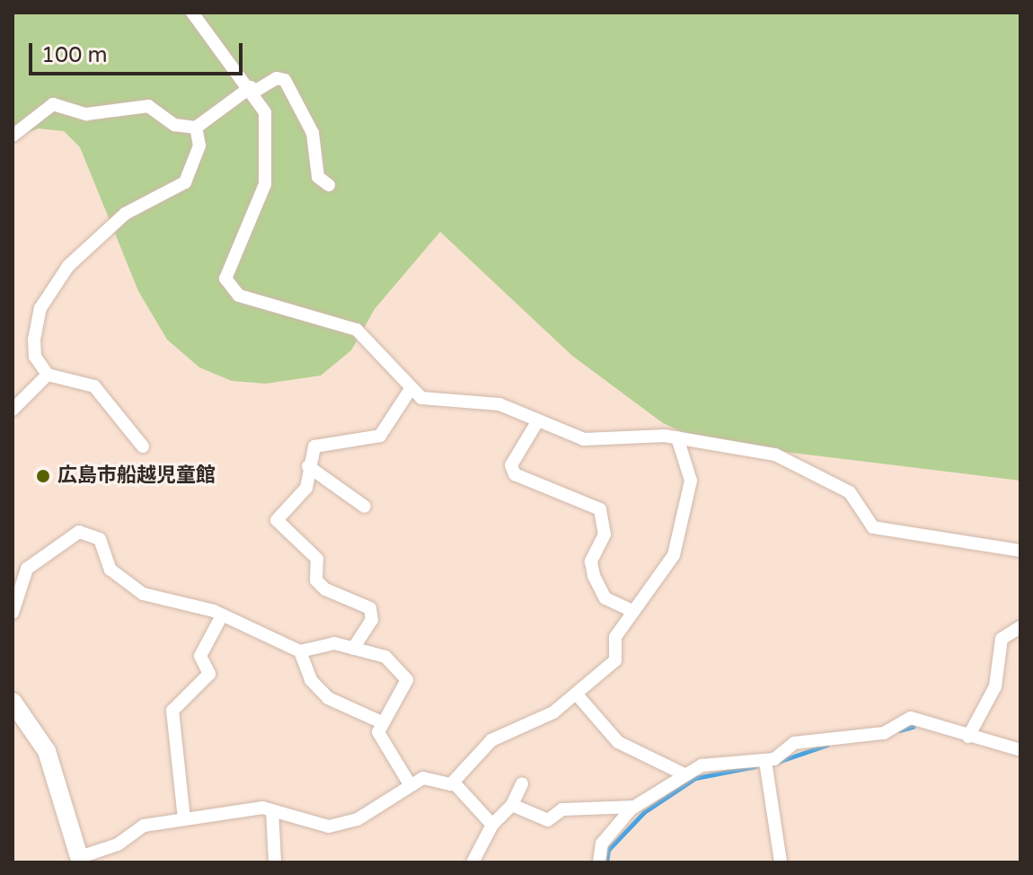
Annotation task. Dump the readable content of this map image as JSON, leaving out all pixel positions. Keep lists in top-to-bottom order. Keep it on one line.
{"places":["広島市船越児童館"],"scale_bar":"100 m"}
